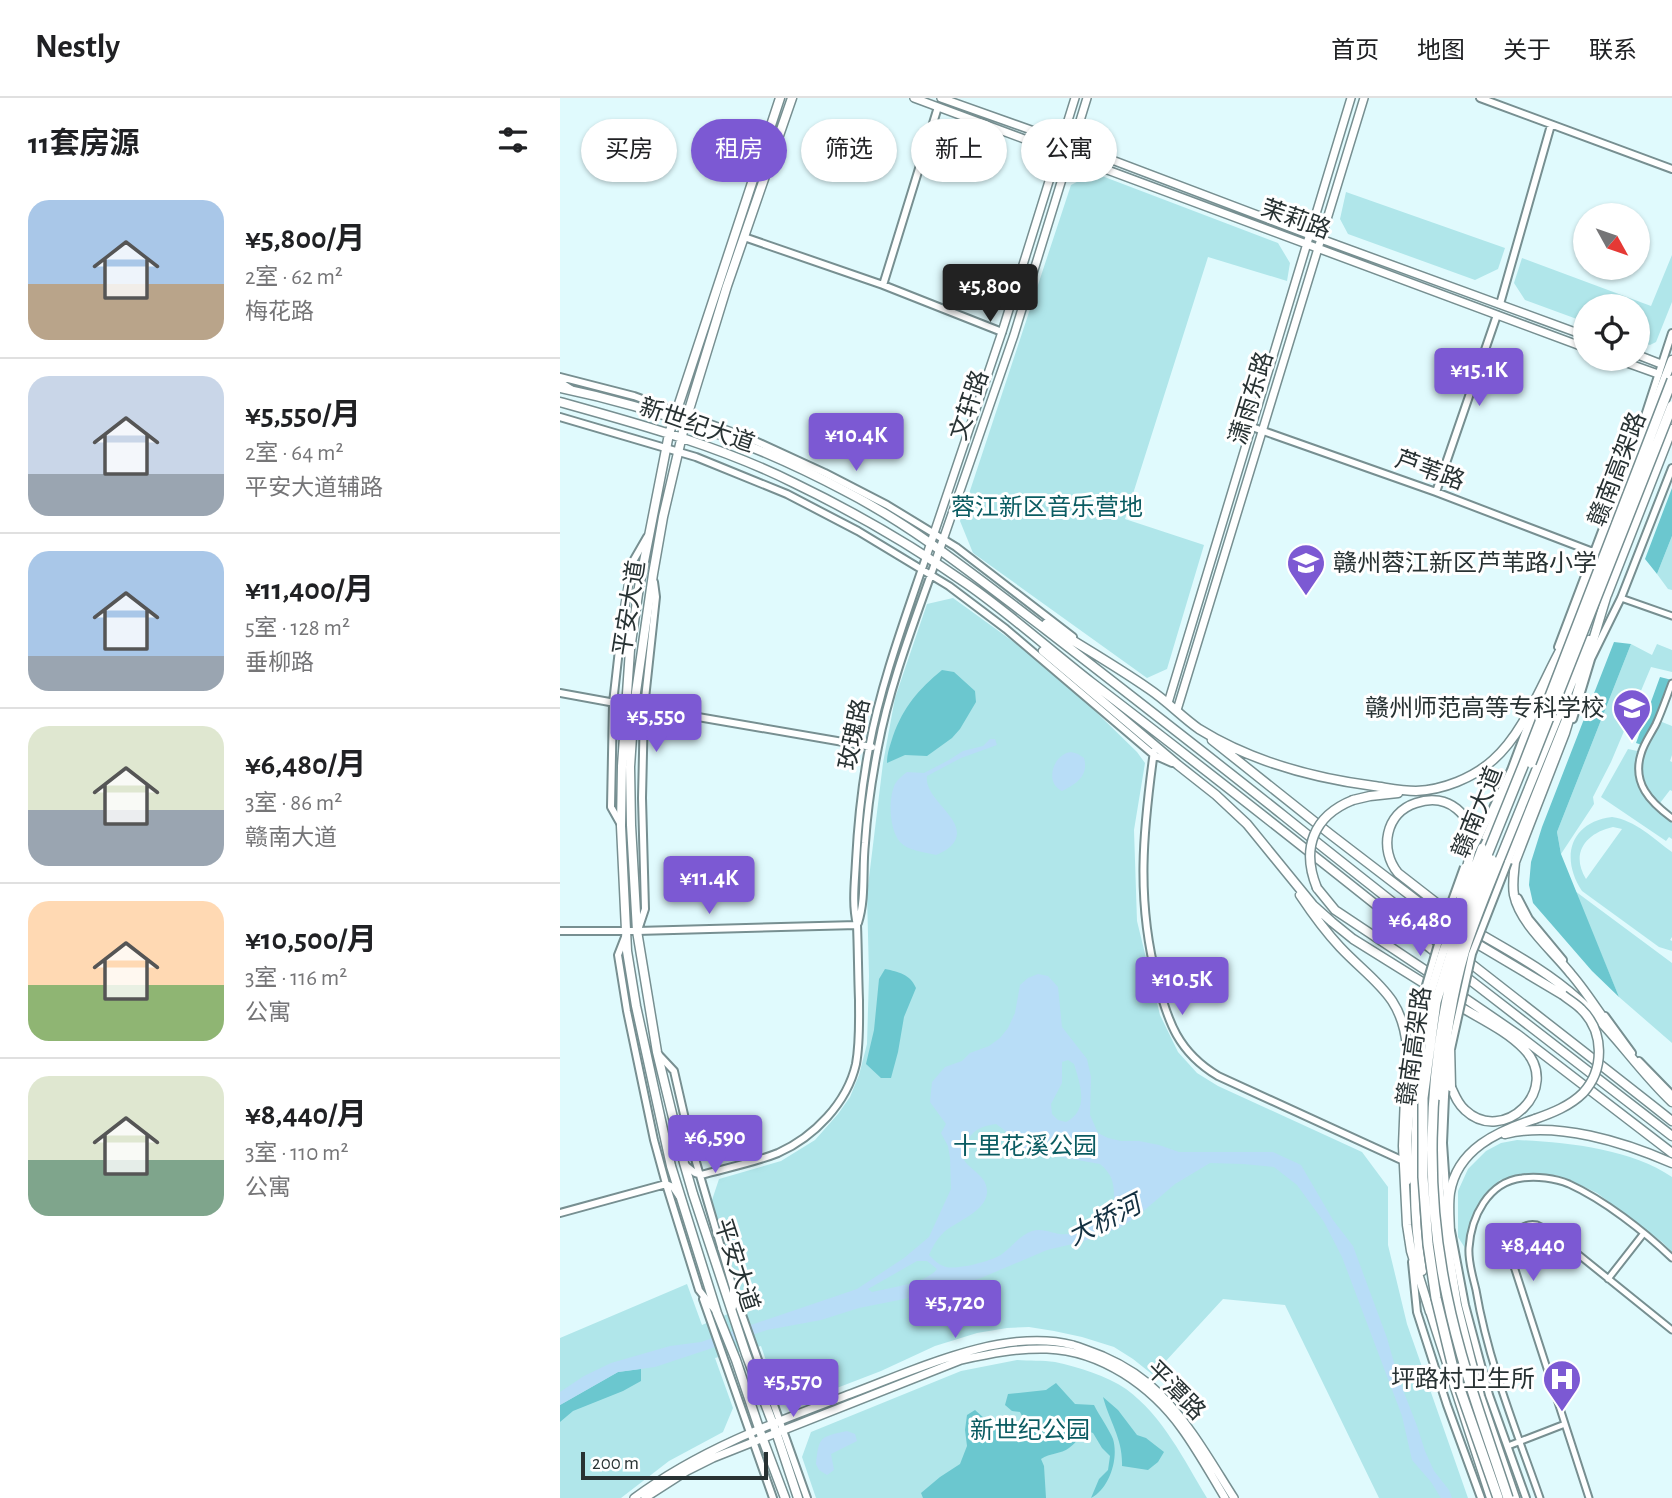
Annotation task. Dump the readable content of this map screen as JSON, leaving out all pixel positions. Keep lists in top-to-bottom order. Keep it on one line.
{"streets":{"highway":["赣南高架路"],"main road":["茉莉路","潇雨东路","文轩路","新世纪大道","平安大道","赣南大道","平潭路"],"street":["芦苇路","玫瑰路"]},"crossings":[["茉莉路","潇雨东路"],["潇雨东路","芦苇路"],["文轩路","新世纪大道"],["文轩路","玫瑰路"],["新世纪大道","平安大道"],["新世纪大道","玫瑰路"],["平安大道","平潭路"]],"water":["大桥河"],"parks":["蓉江新区音乐营地","十里花溪公园","新世纪公园"],"places":{"school or university":["赣州蓉江新区芦苇路小学","赣州师范高等专科学校"],"hospital":["坪路村卫生所"]},"scale_bar":"200 m","north":"bottom right","page":{"header":"Nestly","nav":["首页","地图","关于","联系"],"heading":"11套房源","chip":["买房","租房","筛选","新上","公寓"],"list":[{"name":"¥5,800/月","note":"2室 · 62 m² · 梅花路"},{"name":"¥5,550/月","note":"2室 · 64 m² · 平安大道辅路"},{"name":"¥11,400/月","note":"5室 · 128 m² · 垂柳路"},{"name":"¥6,480/月","note":"3室 · 86 m² · 赣南大道"},{"name":"¥10,500/月","note":"3室 · 116 m² · 公寓"},{"name":"¥8,440/月","note":"3室 · 110 m² · 公寓"}],"price":["¥5,800","¥15.1K","¥10.4K","¥5,550","¥11.4K","¥6,480","¥10.5K","¥6,590","¥8,440","¥5,720","¥5,570"],"scale":"200 m"}}
